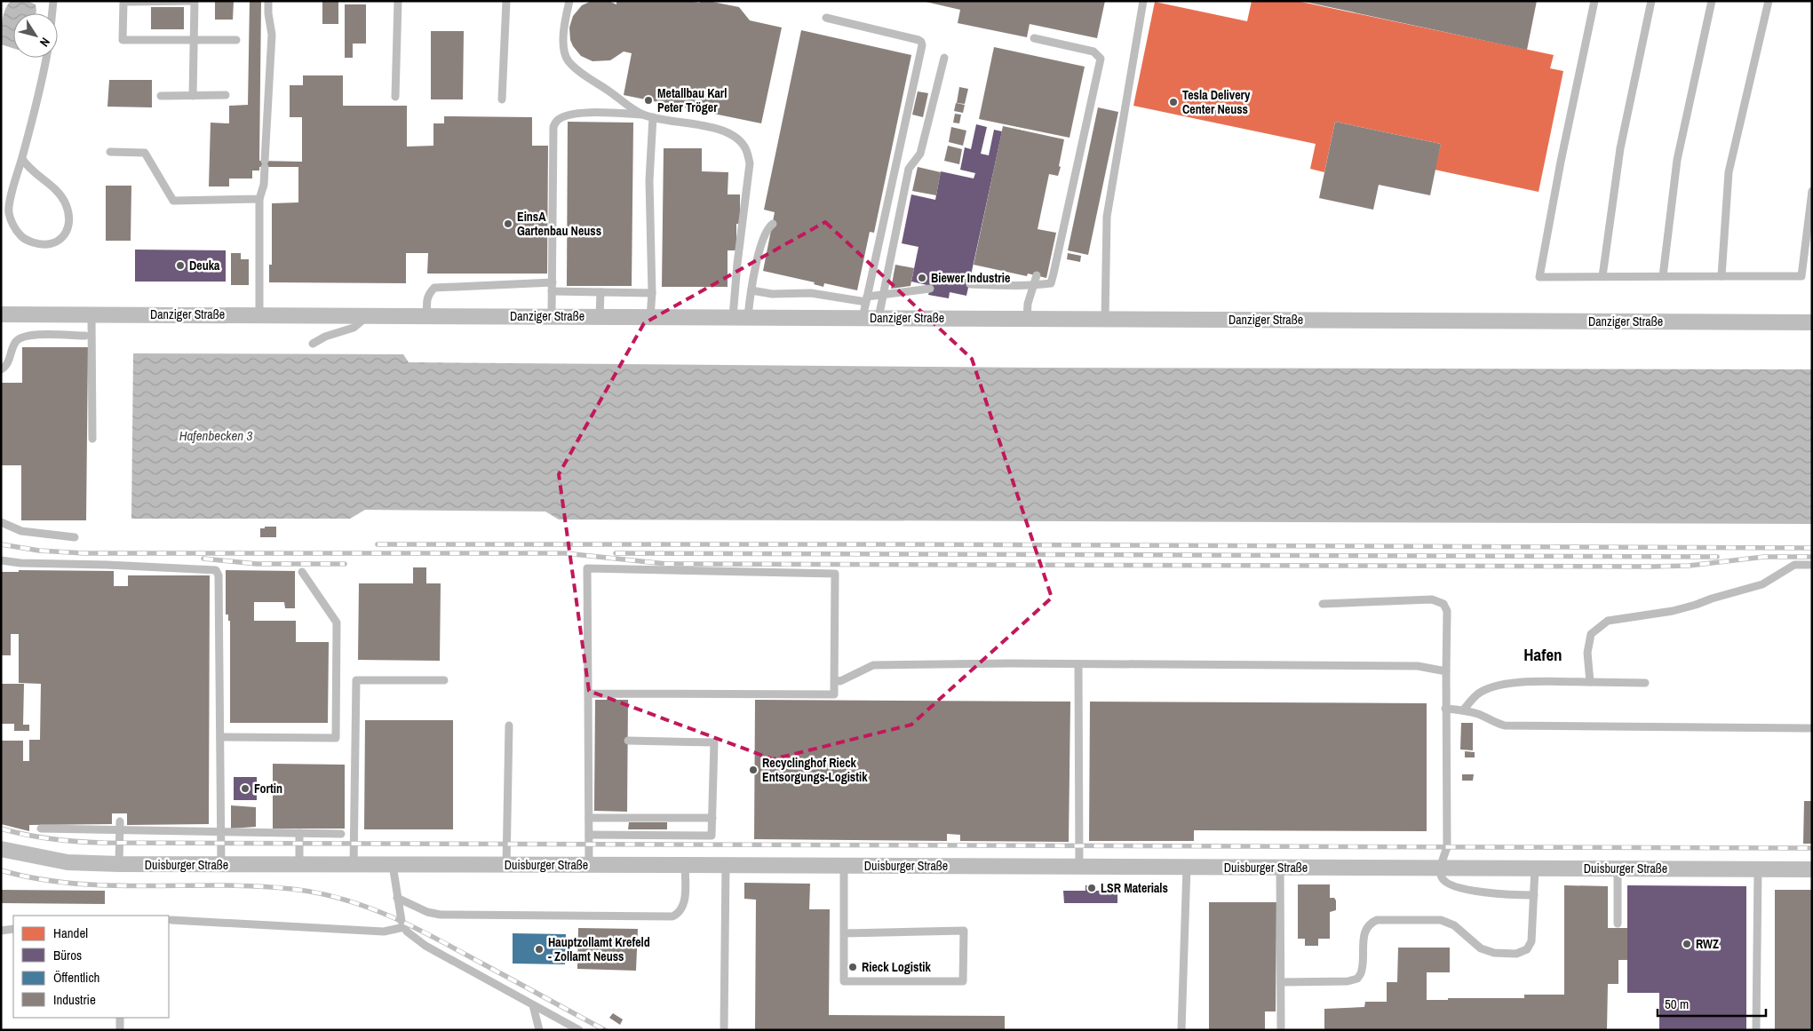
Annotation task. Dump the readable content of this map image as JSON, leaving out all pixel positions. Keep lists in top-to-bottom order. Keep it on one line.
{"streets":{"street":["Danziger Straße","Duisburger Straße"]},"districts":["Hafen"],"water":["Hafenbecken 3"],"places":["Metallbau Karl Peter Tröger","Tesla Delivery Center Neuss","EinsA Gartenbau Neuss","Deuka","Biewer Industrie","Recyclinghof Rieck Entsorgungs-Logistik","Fortin","LSR Materials","RWZ","Hauptzollamt Krefeld - Zollamt Neuss","Rieck Logistik"],"legend":["Handel","Büros","Öffentlich","Industrie"],"scale_bar":"50 m","north":"bottom right"}
